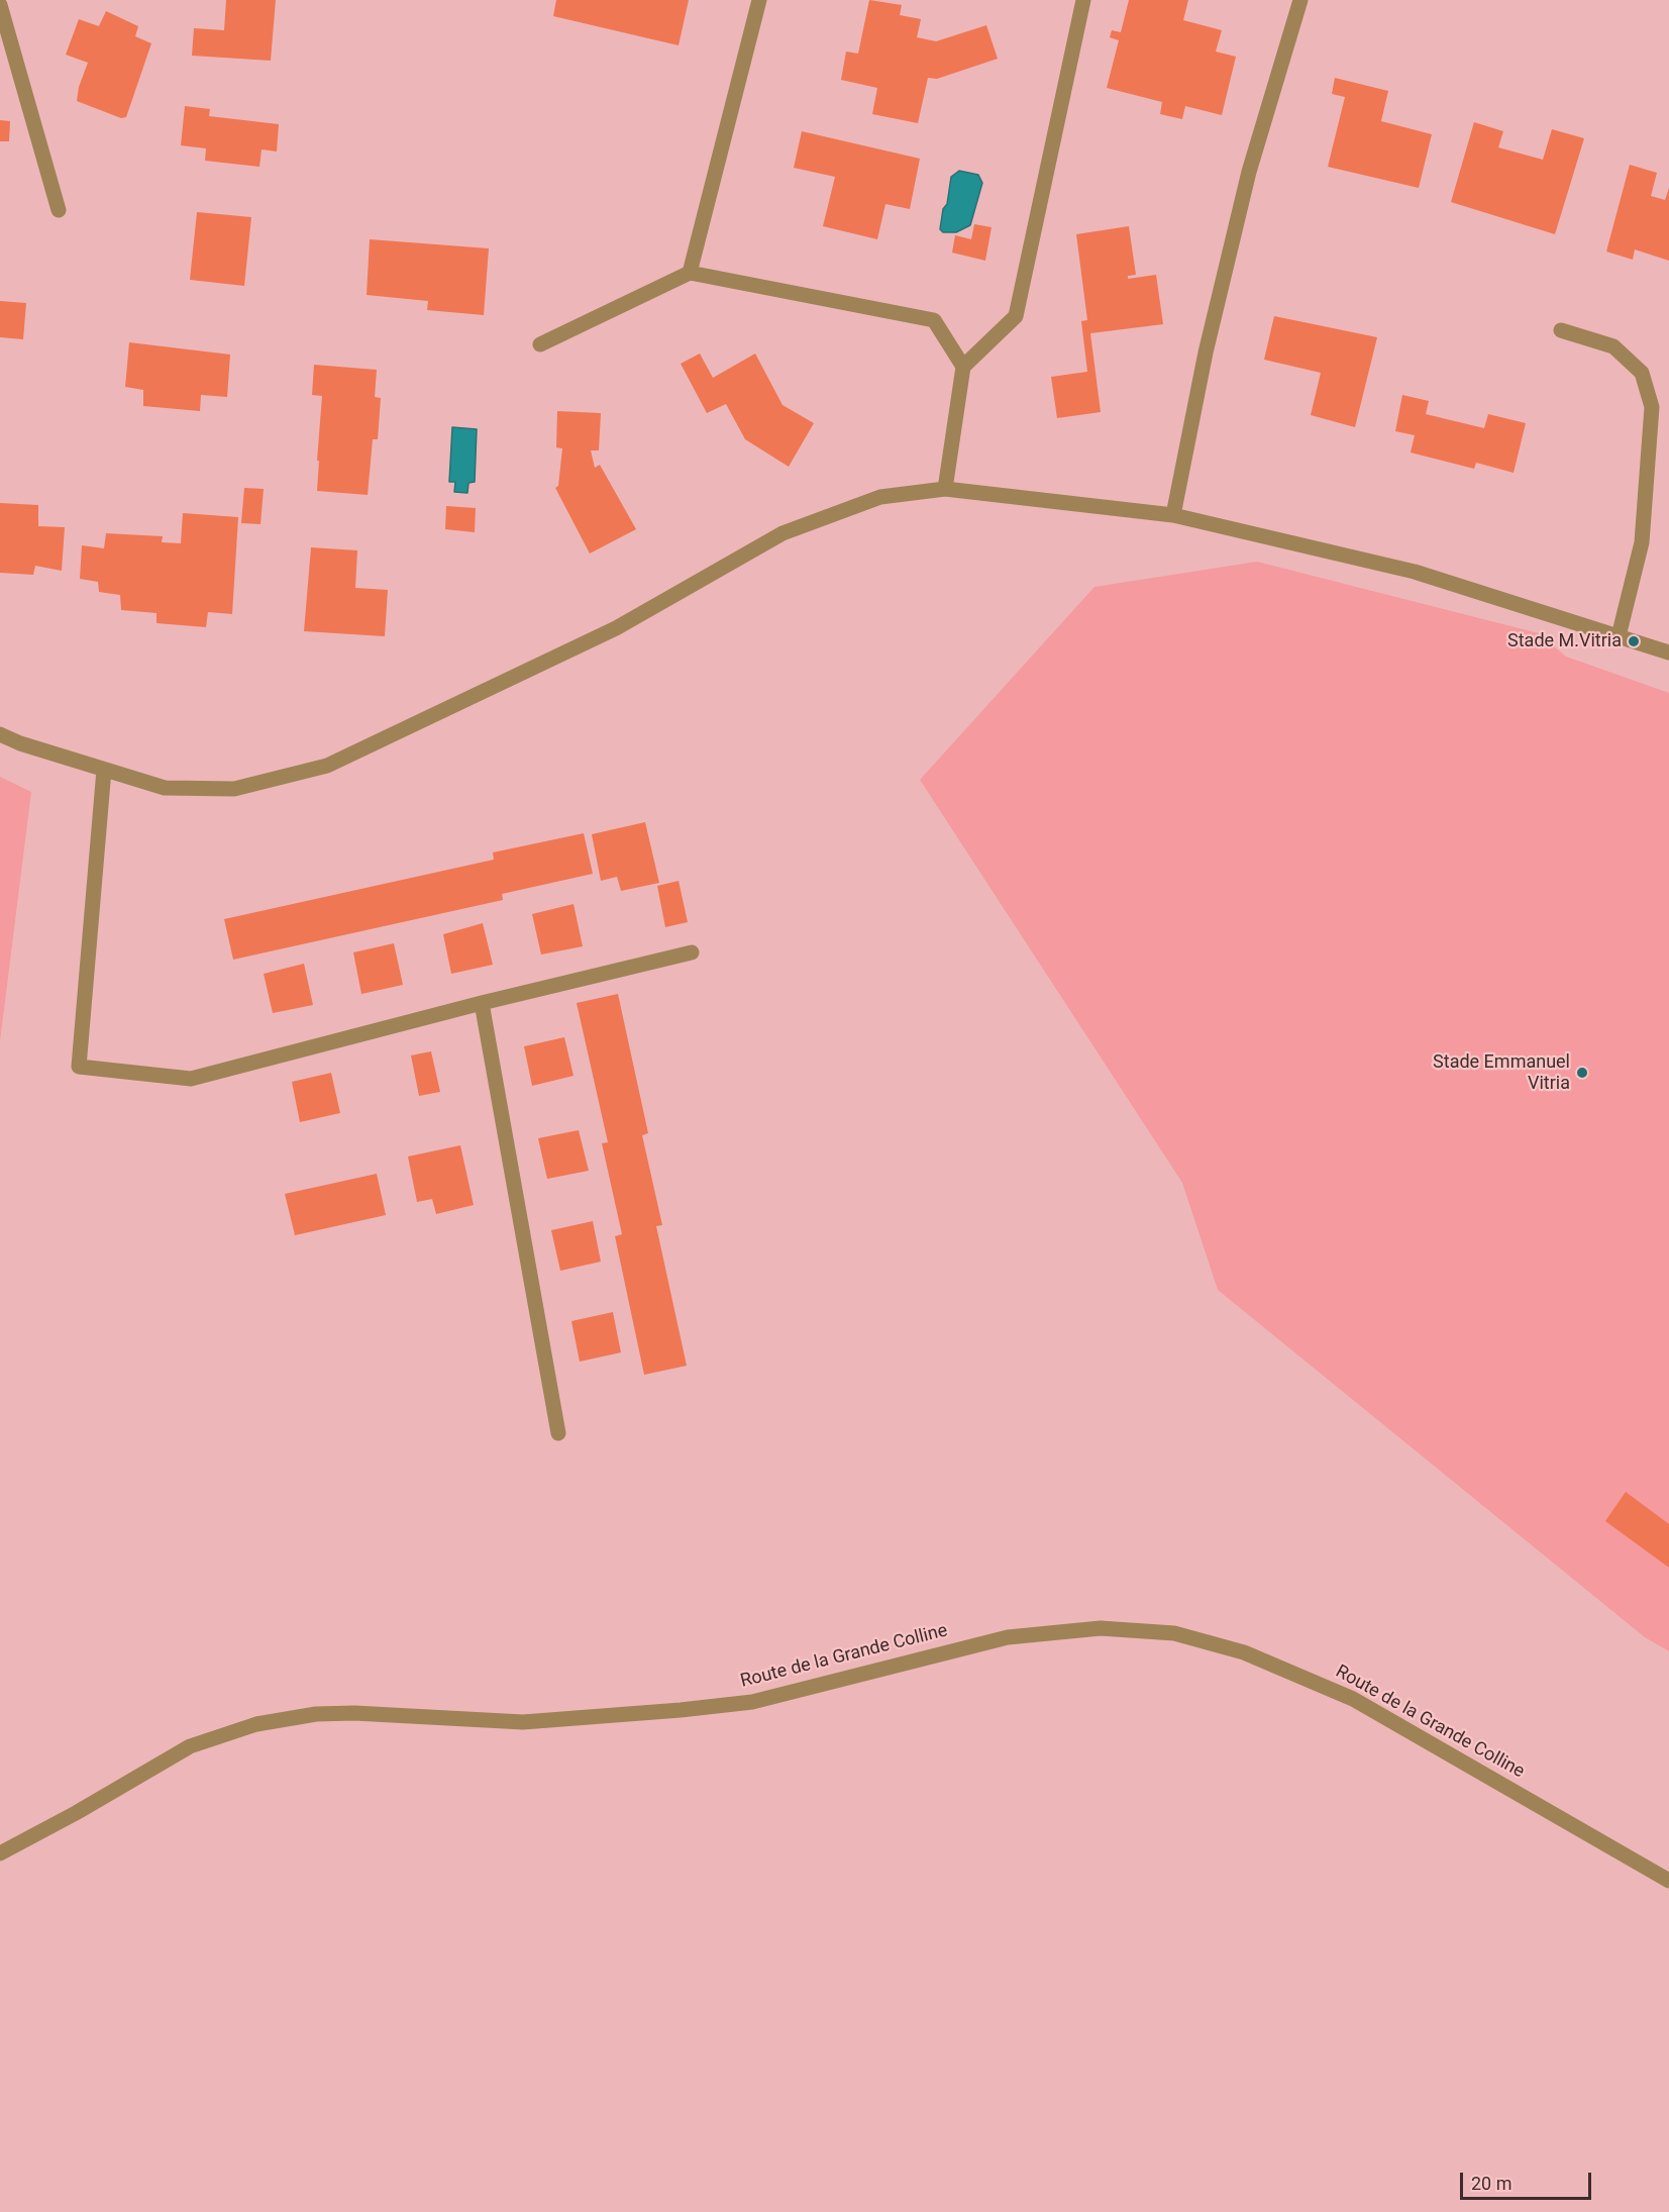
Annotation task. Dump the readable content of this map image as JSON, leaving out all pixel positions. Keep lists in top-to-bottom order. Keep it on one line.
{"streets":{"street":["Route de la Grande Colline"]},"places":["Stade M.Vitria","Stade Emmanuel Vitria"],"scale_bar":"20 m"}
